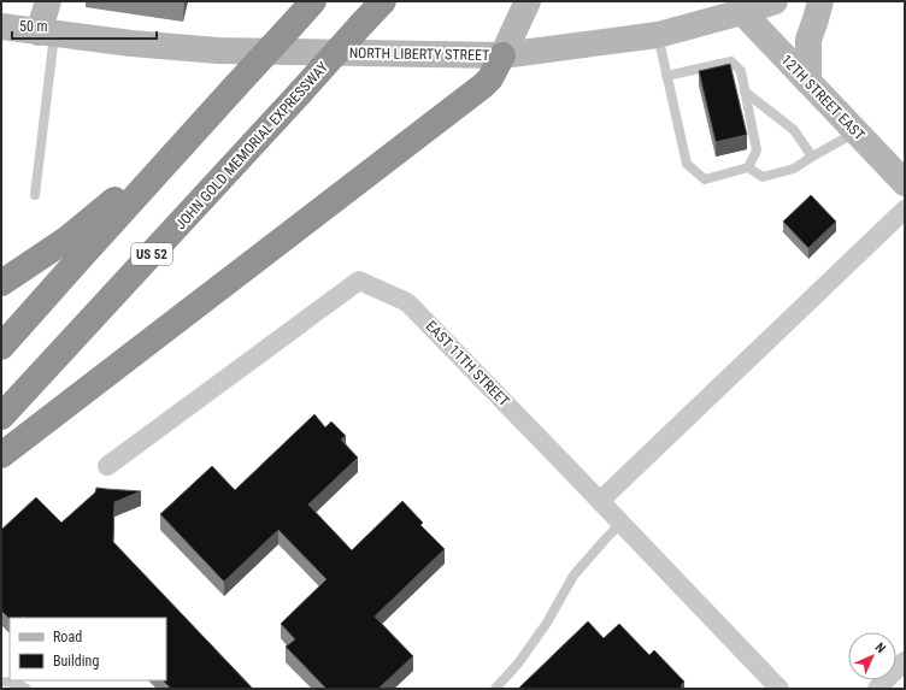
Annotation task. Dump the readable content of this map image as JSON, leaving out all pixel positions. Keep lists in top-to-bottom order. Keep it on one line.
{"streets":{"highway":["JOHN GOLD MEMORIAL EXPRESSWAY","US 52"],"main road":["NORTH LIBERTY STREET","12TH STREET EAST"],"street":["EAST 11TH STREET"]},"crossings":[["NORTH LIBERTY STREET","12TH STREET EAST"]],"legend":["Road","Building"],"scale_bar":"50 m","north":"top right"}
